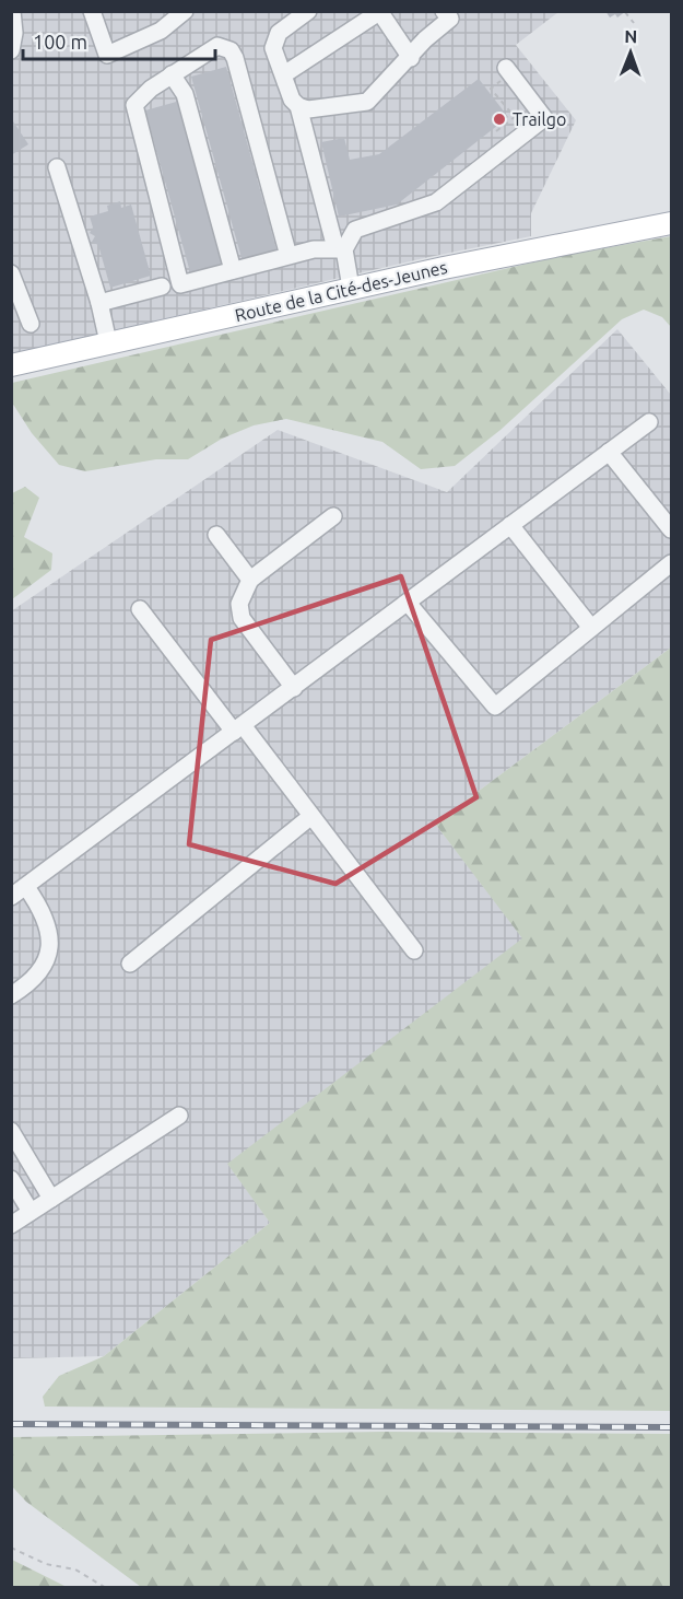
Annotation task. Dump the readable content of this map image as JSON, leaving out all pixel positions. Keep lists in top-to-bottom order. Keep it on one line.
{"streets":{"main road":["Route de la Cité-des-Jeunes"]},"places":["Trailgo"],"scale_bar":"100 m","north":"top"}
